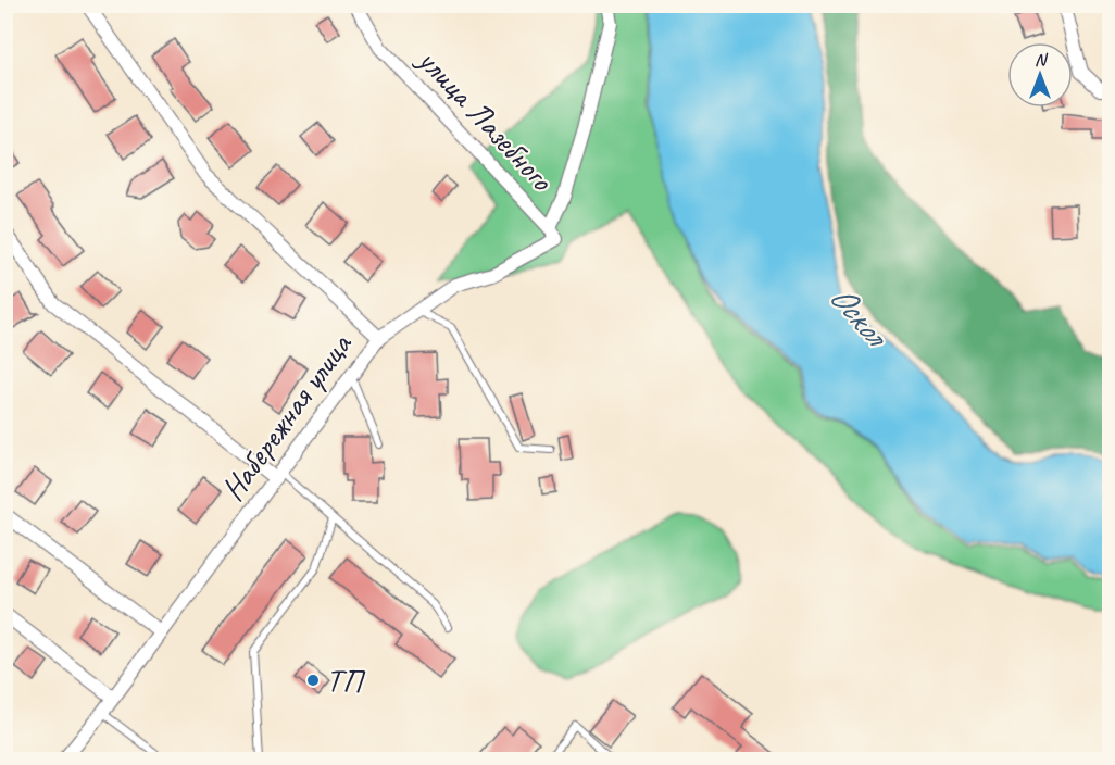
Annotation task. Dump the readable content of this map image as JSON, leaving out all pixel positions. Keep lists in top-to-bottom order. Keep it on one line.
{"streets":{"street":["улица Лазебного","Набережная улица"]},"water":["Оскол"],"places":["ТП"],"north":"top"}
